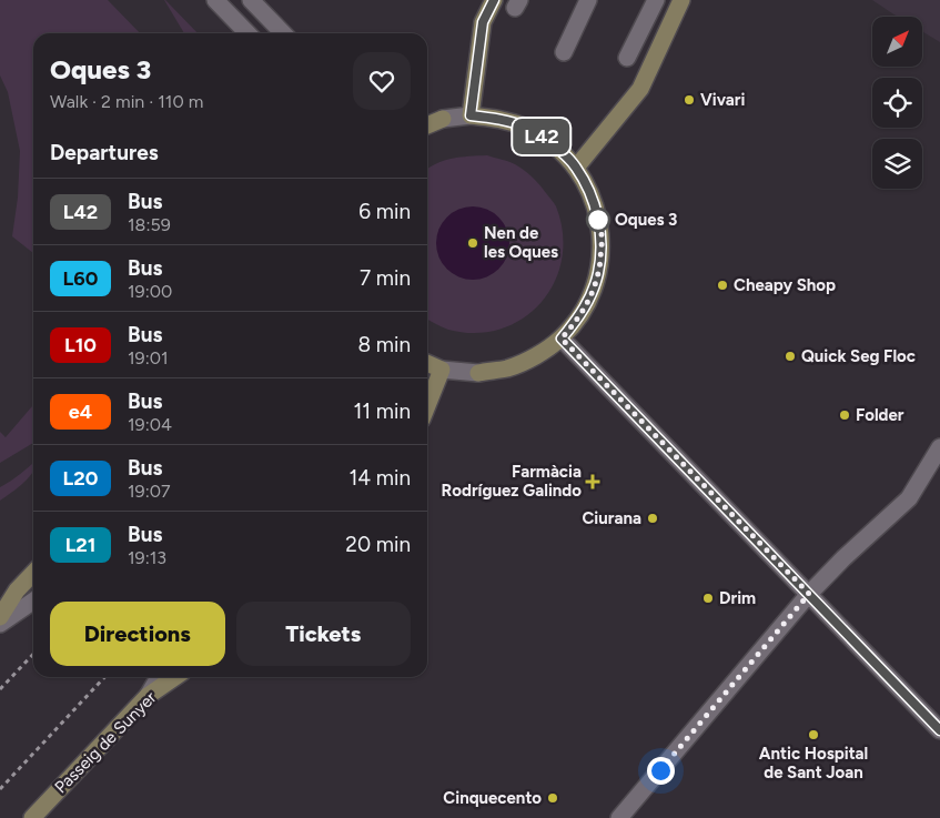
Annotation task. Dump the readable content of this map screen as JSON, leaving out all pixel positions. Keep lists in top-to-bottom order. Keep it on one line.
{"streets":{"street":["Passeig de Sunyer"]},"places":{"other":["Vivari","Oques 3","Nen de les Oques","Cheapy Shop","Quick Seg Floc","Folder","Ciurana","Drim","Antic Hospital de Sant Joan","Cinquecento"],"health":["Farmàcia Rodríguez Galindo"]},"lines":["bus line L42"],"north":"top right","page":{"on_map":"L42","heading":[["Oques 3","Walk · 2 min · 110 m"],"Departures"],"list":[{"mark":"L42","name":"Bus","note":"18:59","value":"6 min"},{"mark":"L60","name":"Bus","note":"19:00","value":"7 min"},{"mark":"L10","name":"Bus","note":"19:01","value":"8 min"},{"mark":"e4","name":"Bus","note":"19:04","value":"11 min"},{"mark":"L20","name":"Bus","note":"19:07","value":"14 min"},{"mark":"L21","name":"Bus","note":"19:13","value":"20 min"}],"buttons":["Directions","Tickets"]}}
